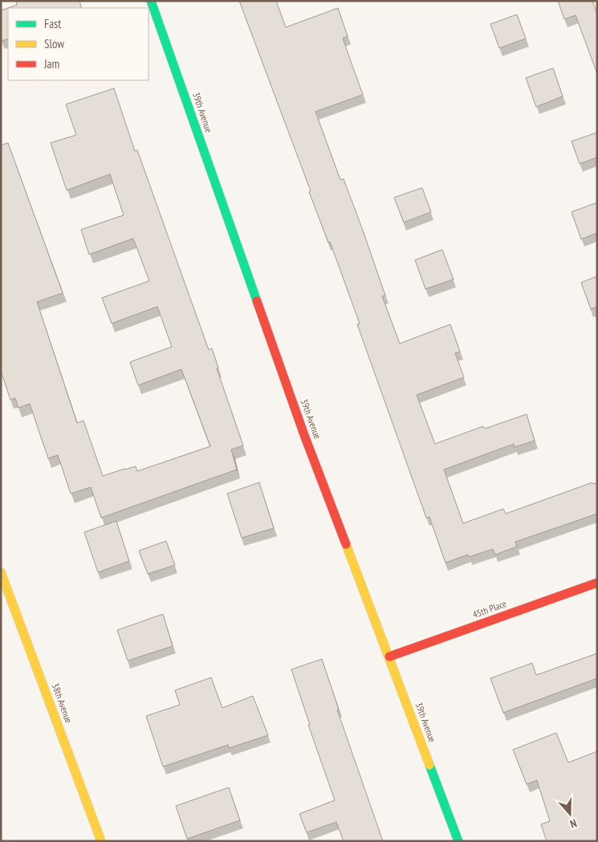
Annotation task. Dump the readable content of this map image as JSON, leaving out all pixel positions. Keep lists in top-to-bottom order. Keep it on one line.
{"streets":{"main road":["39th Avenue","45th Place","38th Avenue"]},"crossings":[["39th Avenue","45th Place"]],"legend":["Fast","Slow","Jam"],"north":"bottom"}
